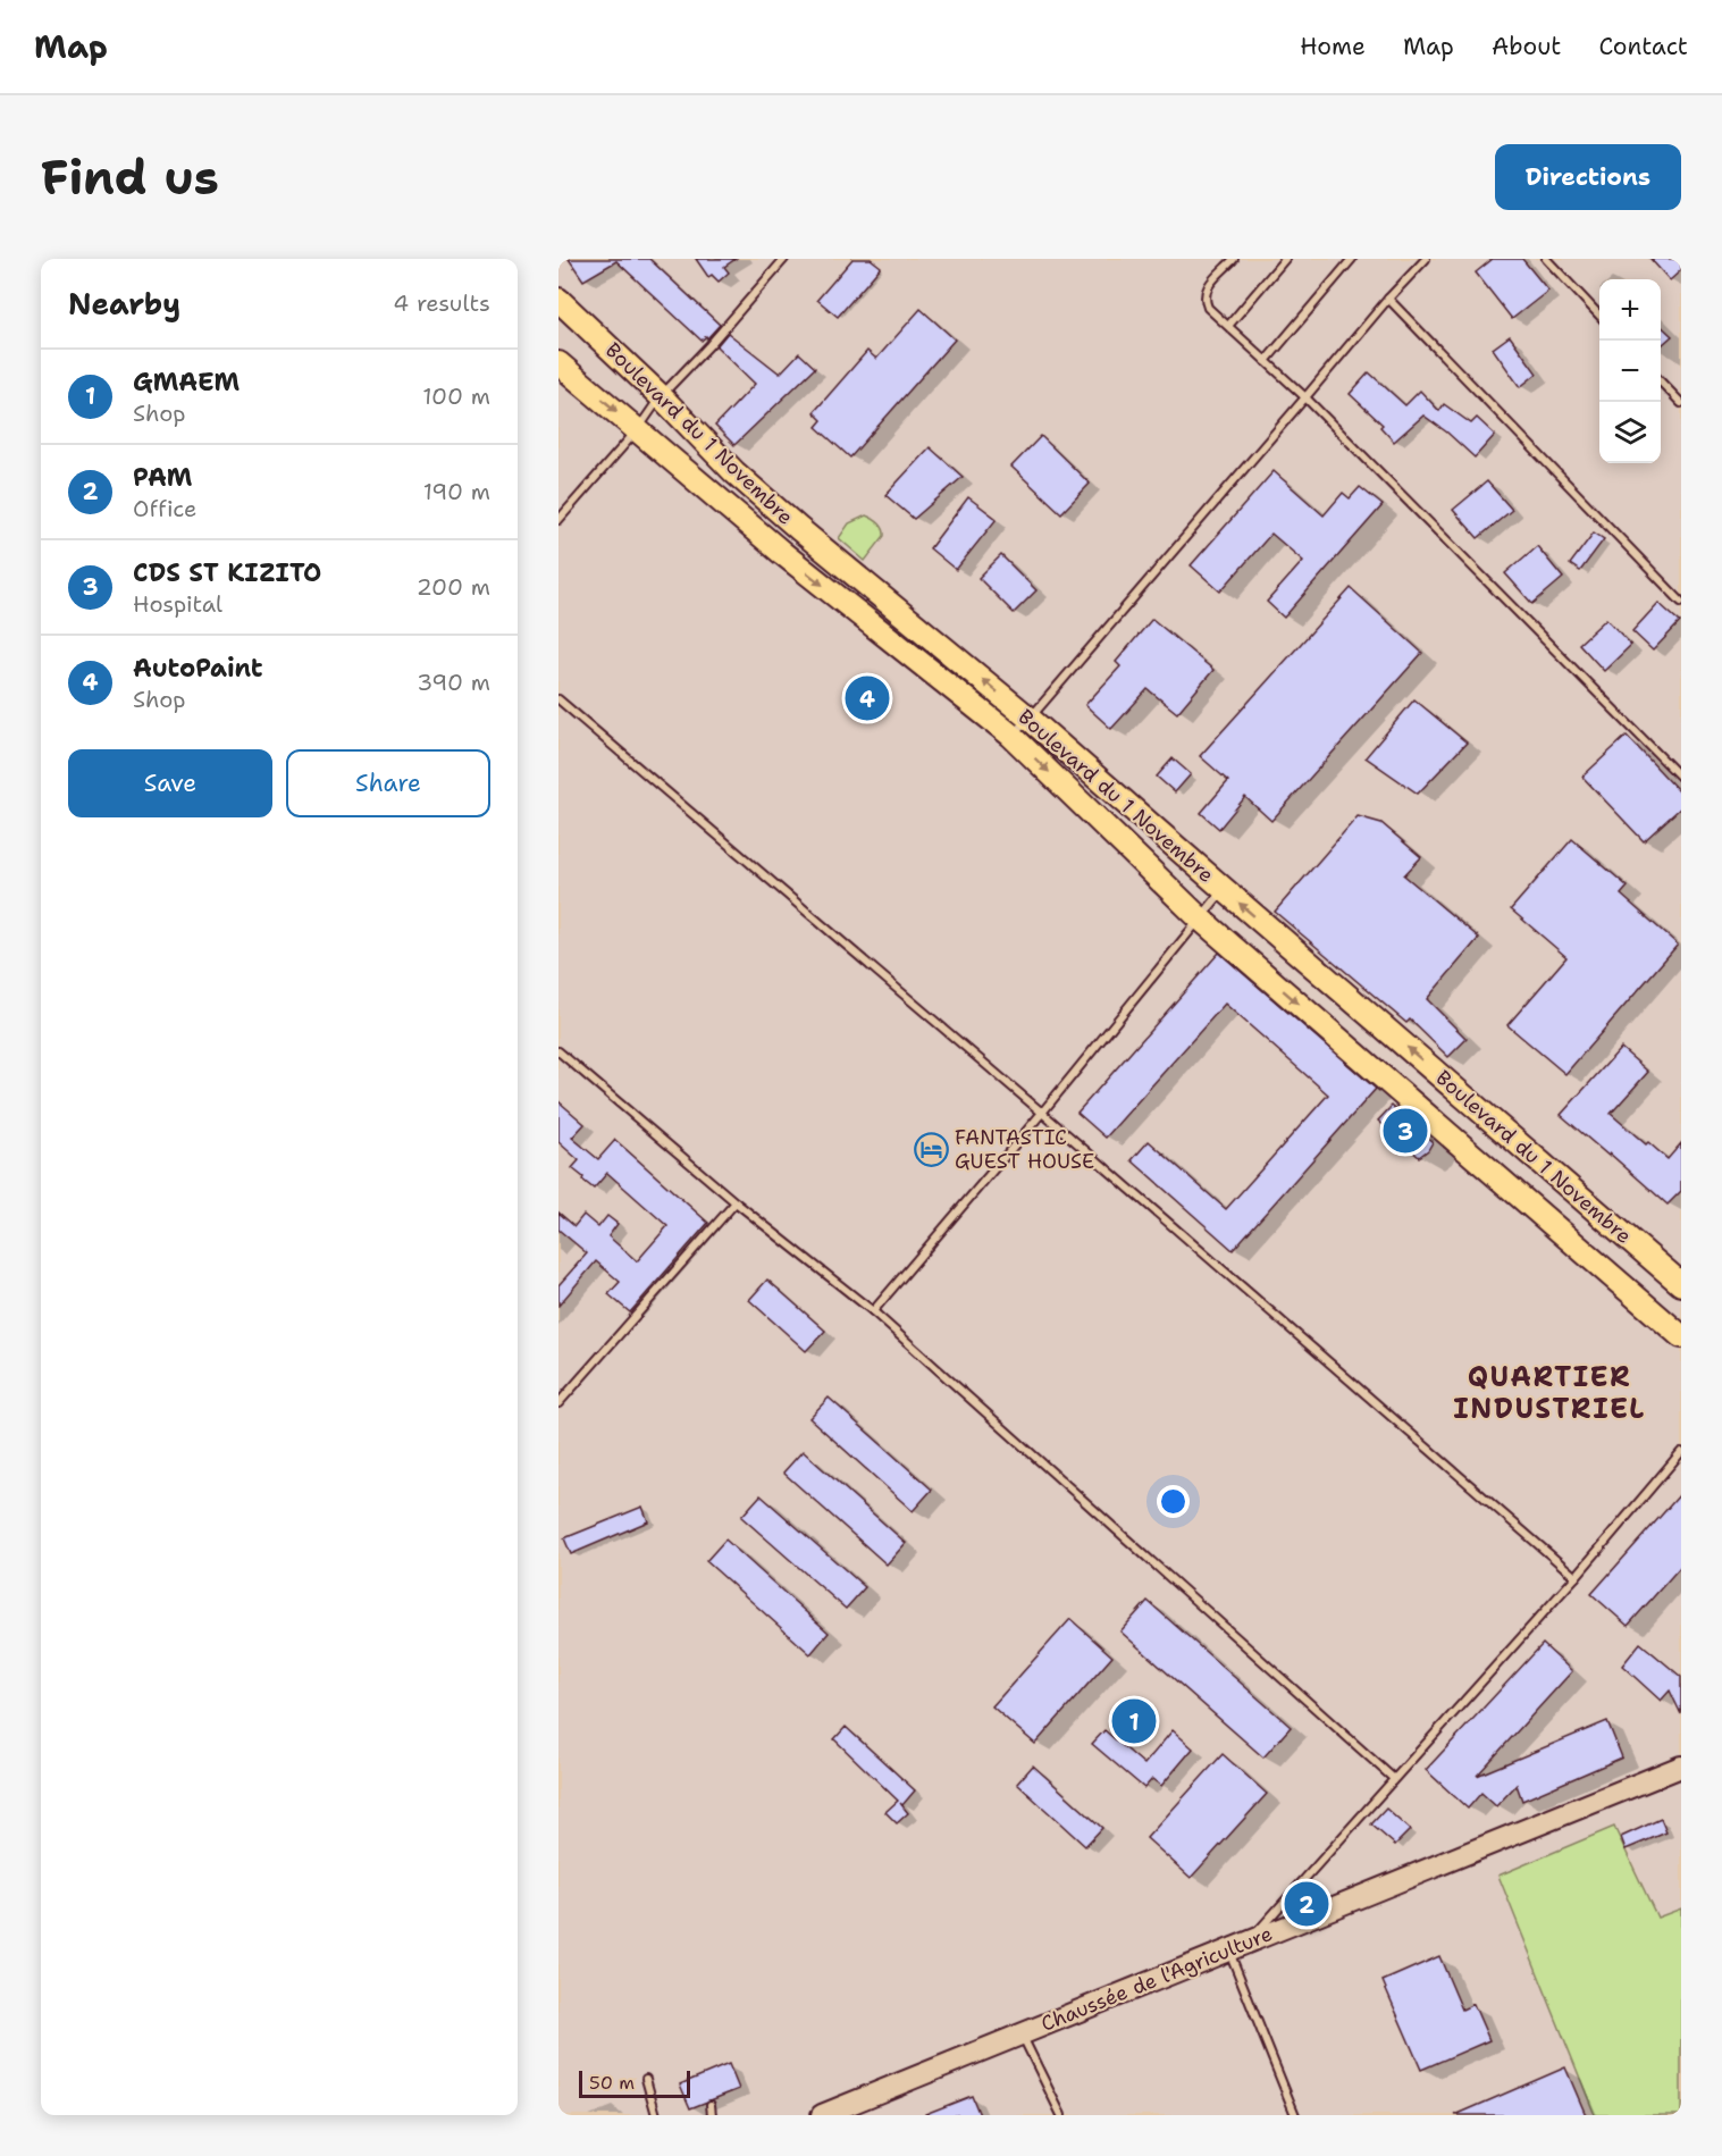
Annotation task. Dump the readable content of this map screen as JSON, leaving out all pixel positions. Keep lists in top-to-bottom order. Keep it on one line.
{"streets":{"main road":["Boulevard du 1 Novembre"],"street":["Chaussée de l'Agriculture"]},"districts":["QUARTIER INDUSTRIEL"],"places":{"hotel":["FANTASTIC GUEST HOUSE"]},"scale_bar":"50 m","page":{"header":"Map","nav":["Home","Map","About","Contact"],"buttons":["Directions",["Save","Share"]],"title":"Find us","heading":["Nearby","4 results"],"map_buttons":["+","−"],"list":[{"mark":"1","name":"GMAEM","note":"Shop","value":"100 m"},{"mark":"2","name":"PAM","note":"Office","value":"190 m"},{"mark":"3","name":"CDS ST KIZITO","note":"Hospital","value":"200 m"},{"mark":"4","name":"AutoPaint","note":"Shop","value":"390 m"}],"pins":["4","3","1","2"],"scale":"50 m"}}
